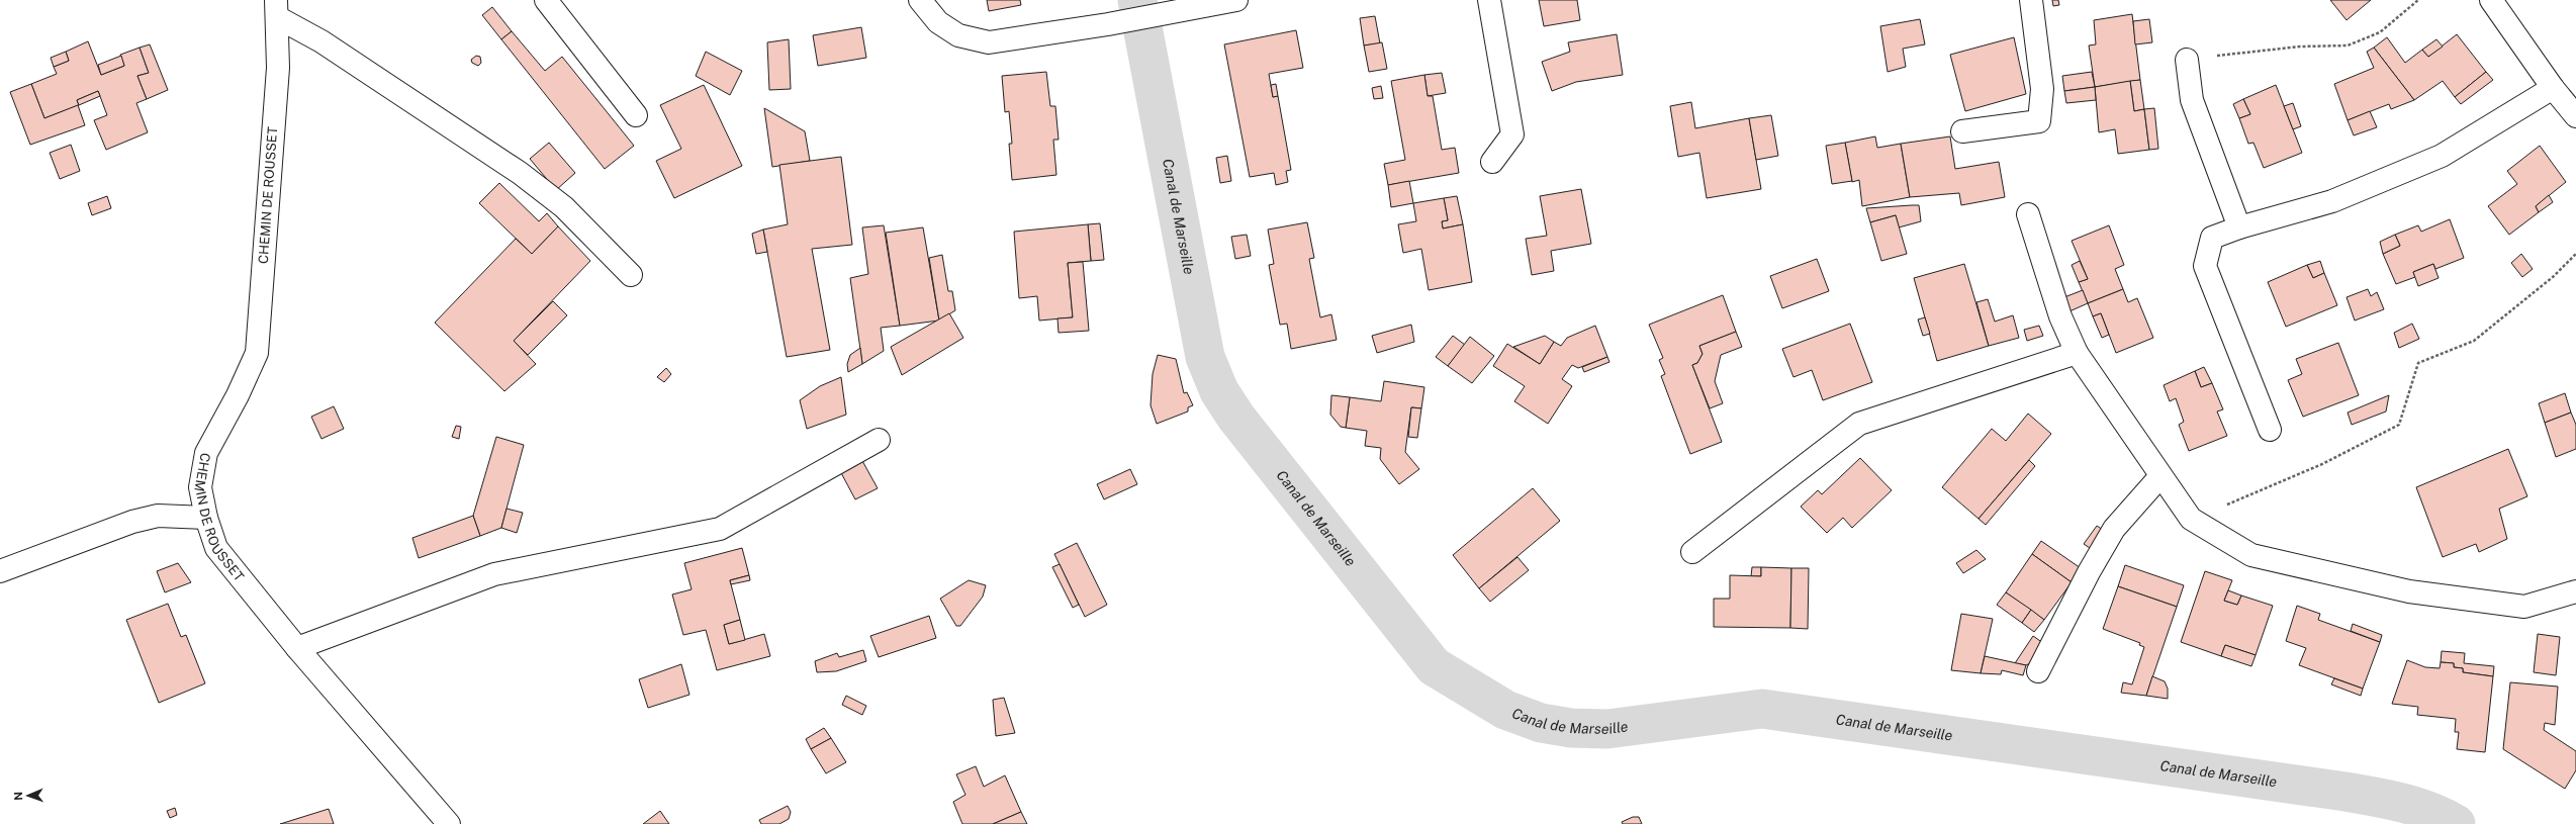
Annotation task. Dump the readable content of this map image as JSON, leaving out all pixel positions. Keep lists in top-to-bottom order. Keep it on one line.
{"streets":{"street":["CHEMIN DE ROUSSET"]},"water":["Canal de Marseille"],"north":"left"}
